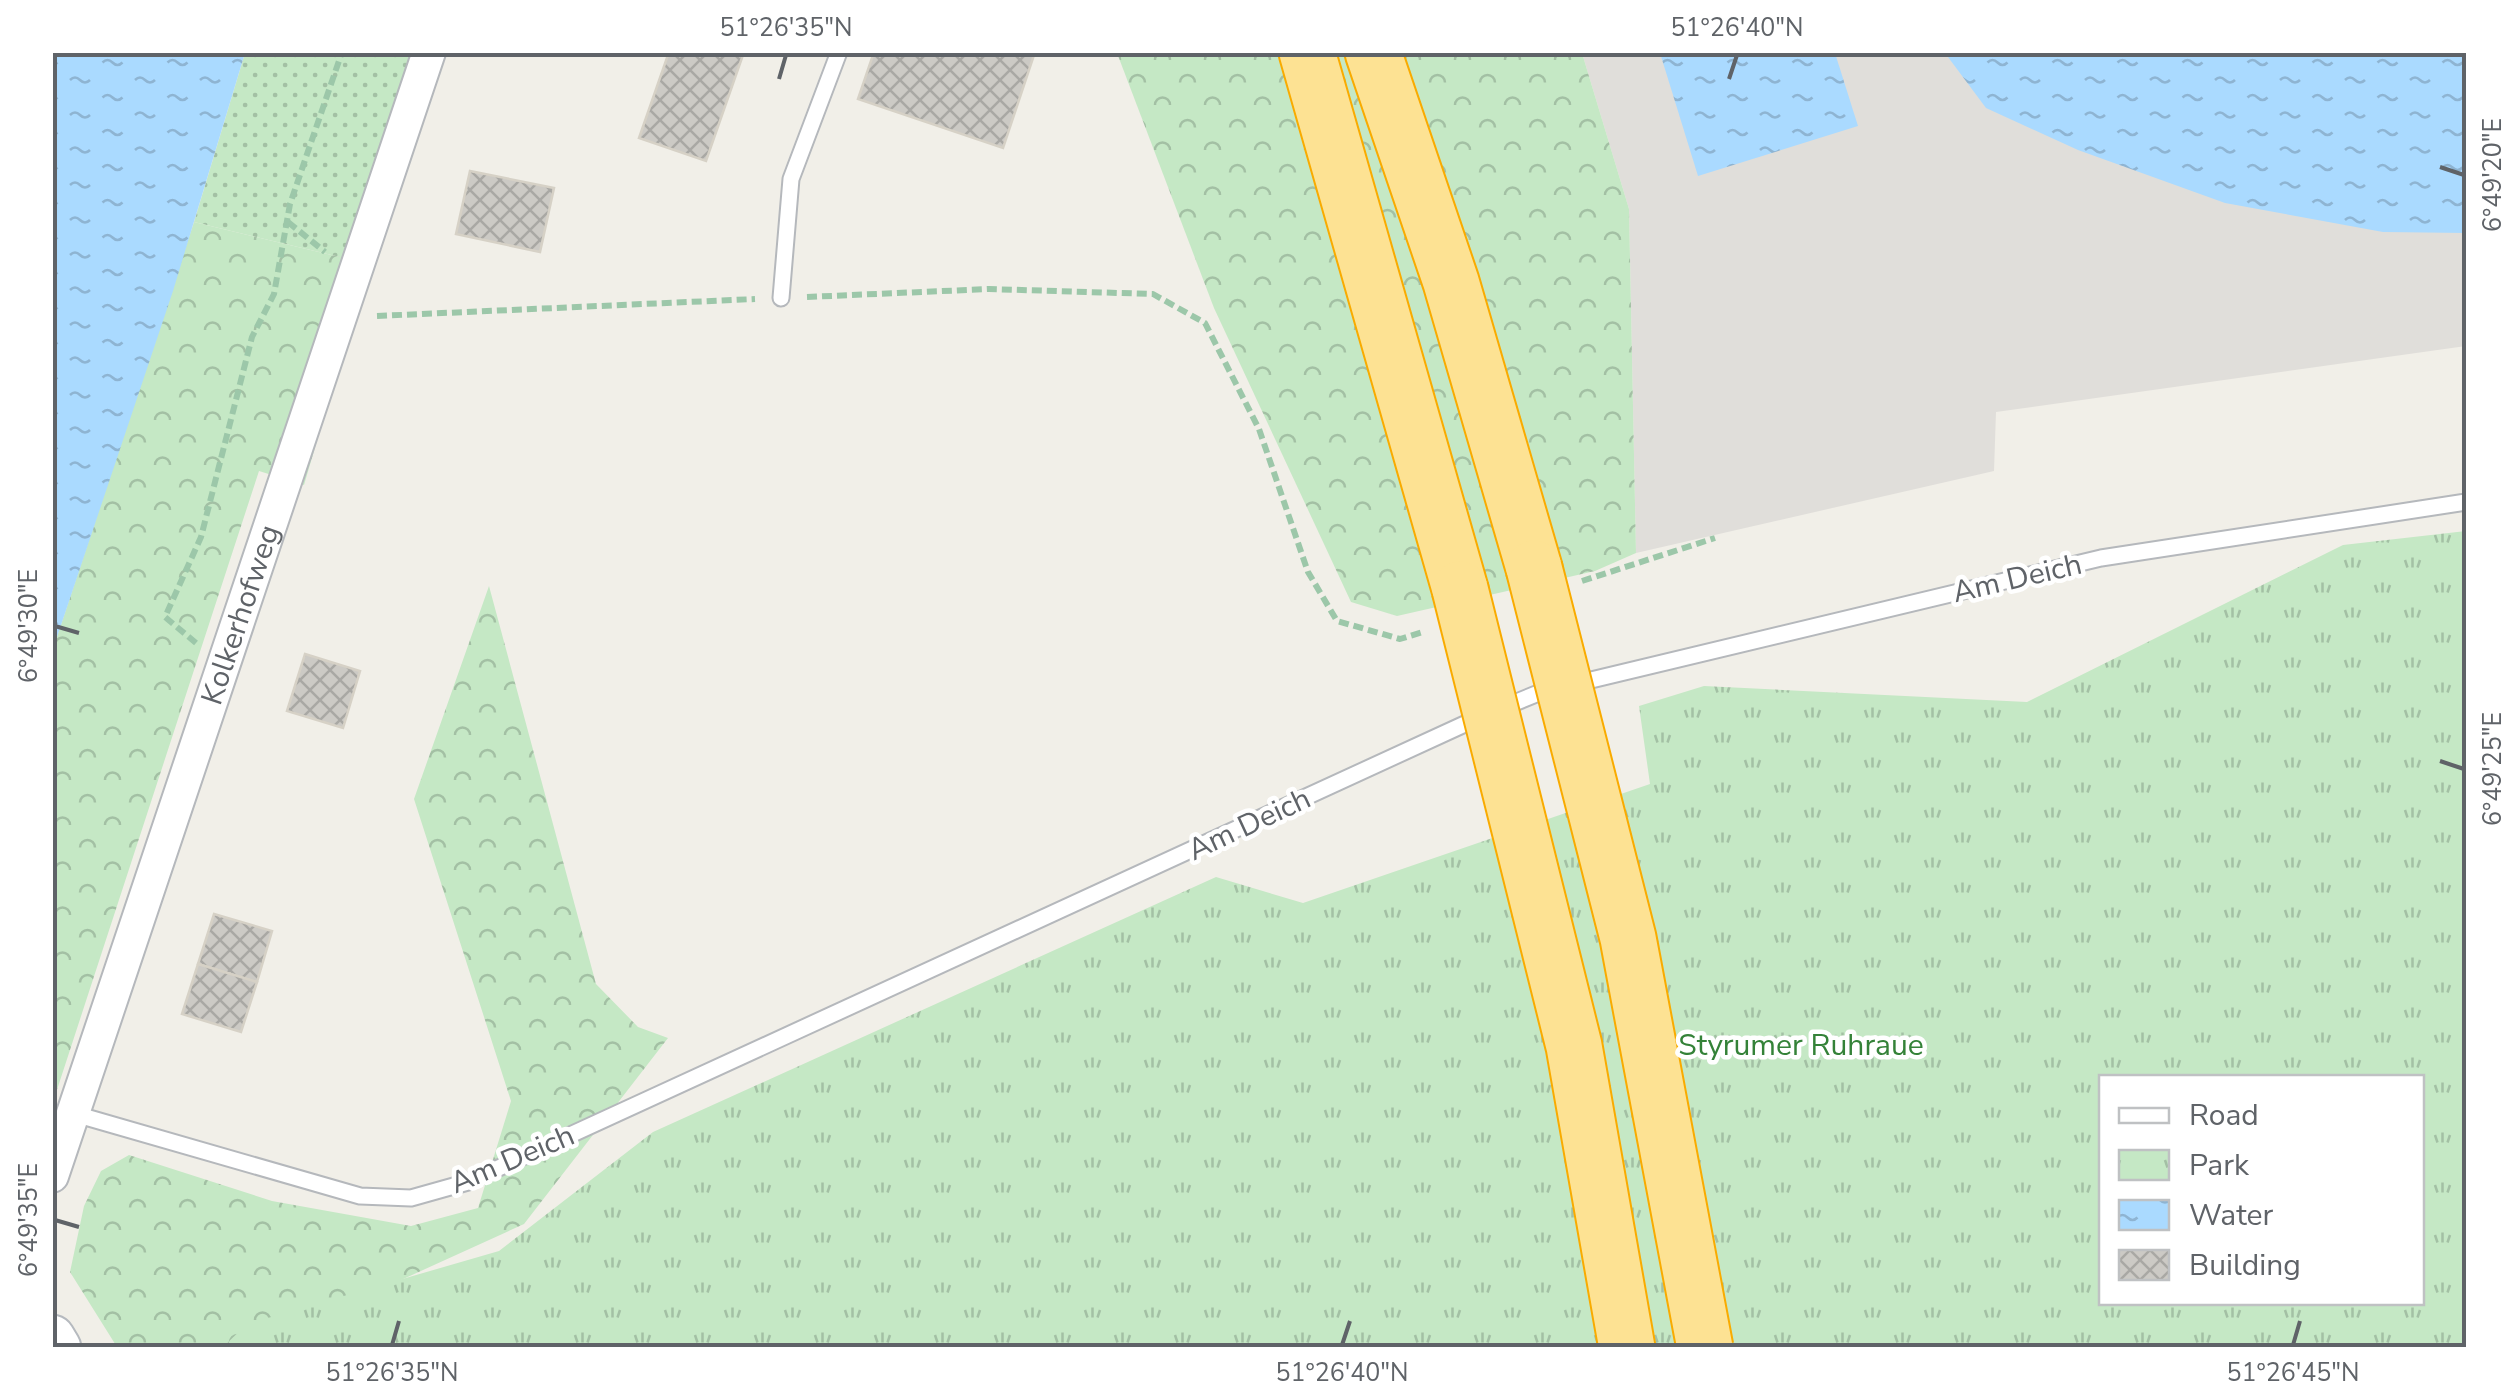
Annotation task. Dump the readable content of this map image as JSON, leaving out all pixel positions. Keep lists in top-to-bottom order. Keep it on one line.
{"streets":{"street":["Kolkerhofweg"],"lane":["Am Deich"]},"crossings":[["Am Deich","Kolkerhofweg"]],"parks":["Styrumer Ruhraue"],"legend":["Road","Park","Water","Building"],"coordinates":["51°26'35\"N","51°26'40\"N","6°49'20\"E","6°49'30\"E","6°49'25\"E","6°49'35\"E","51°26'45\"N"]}
